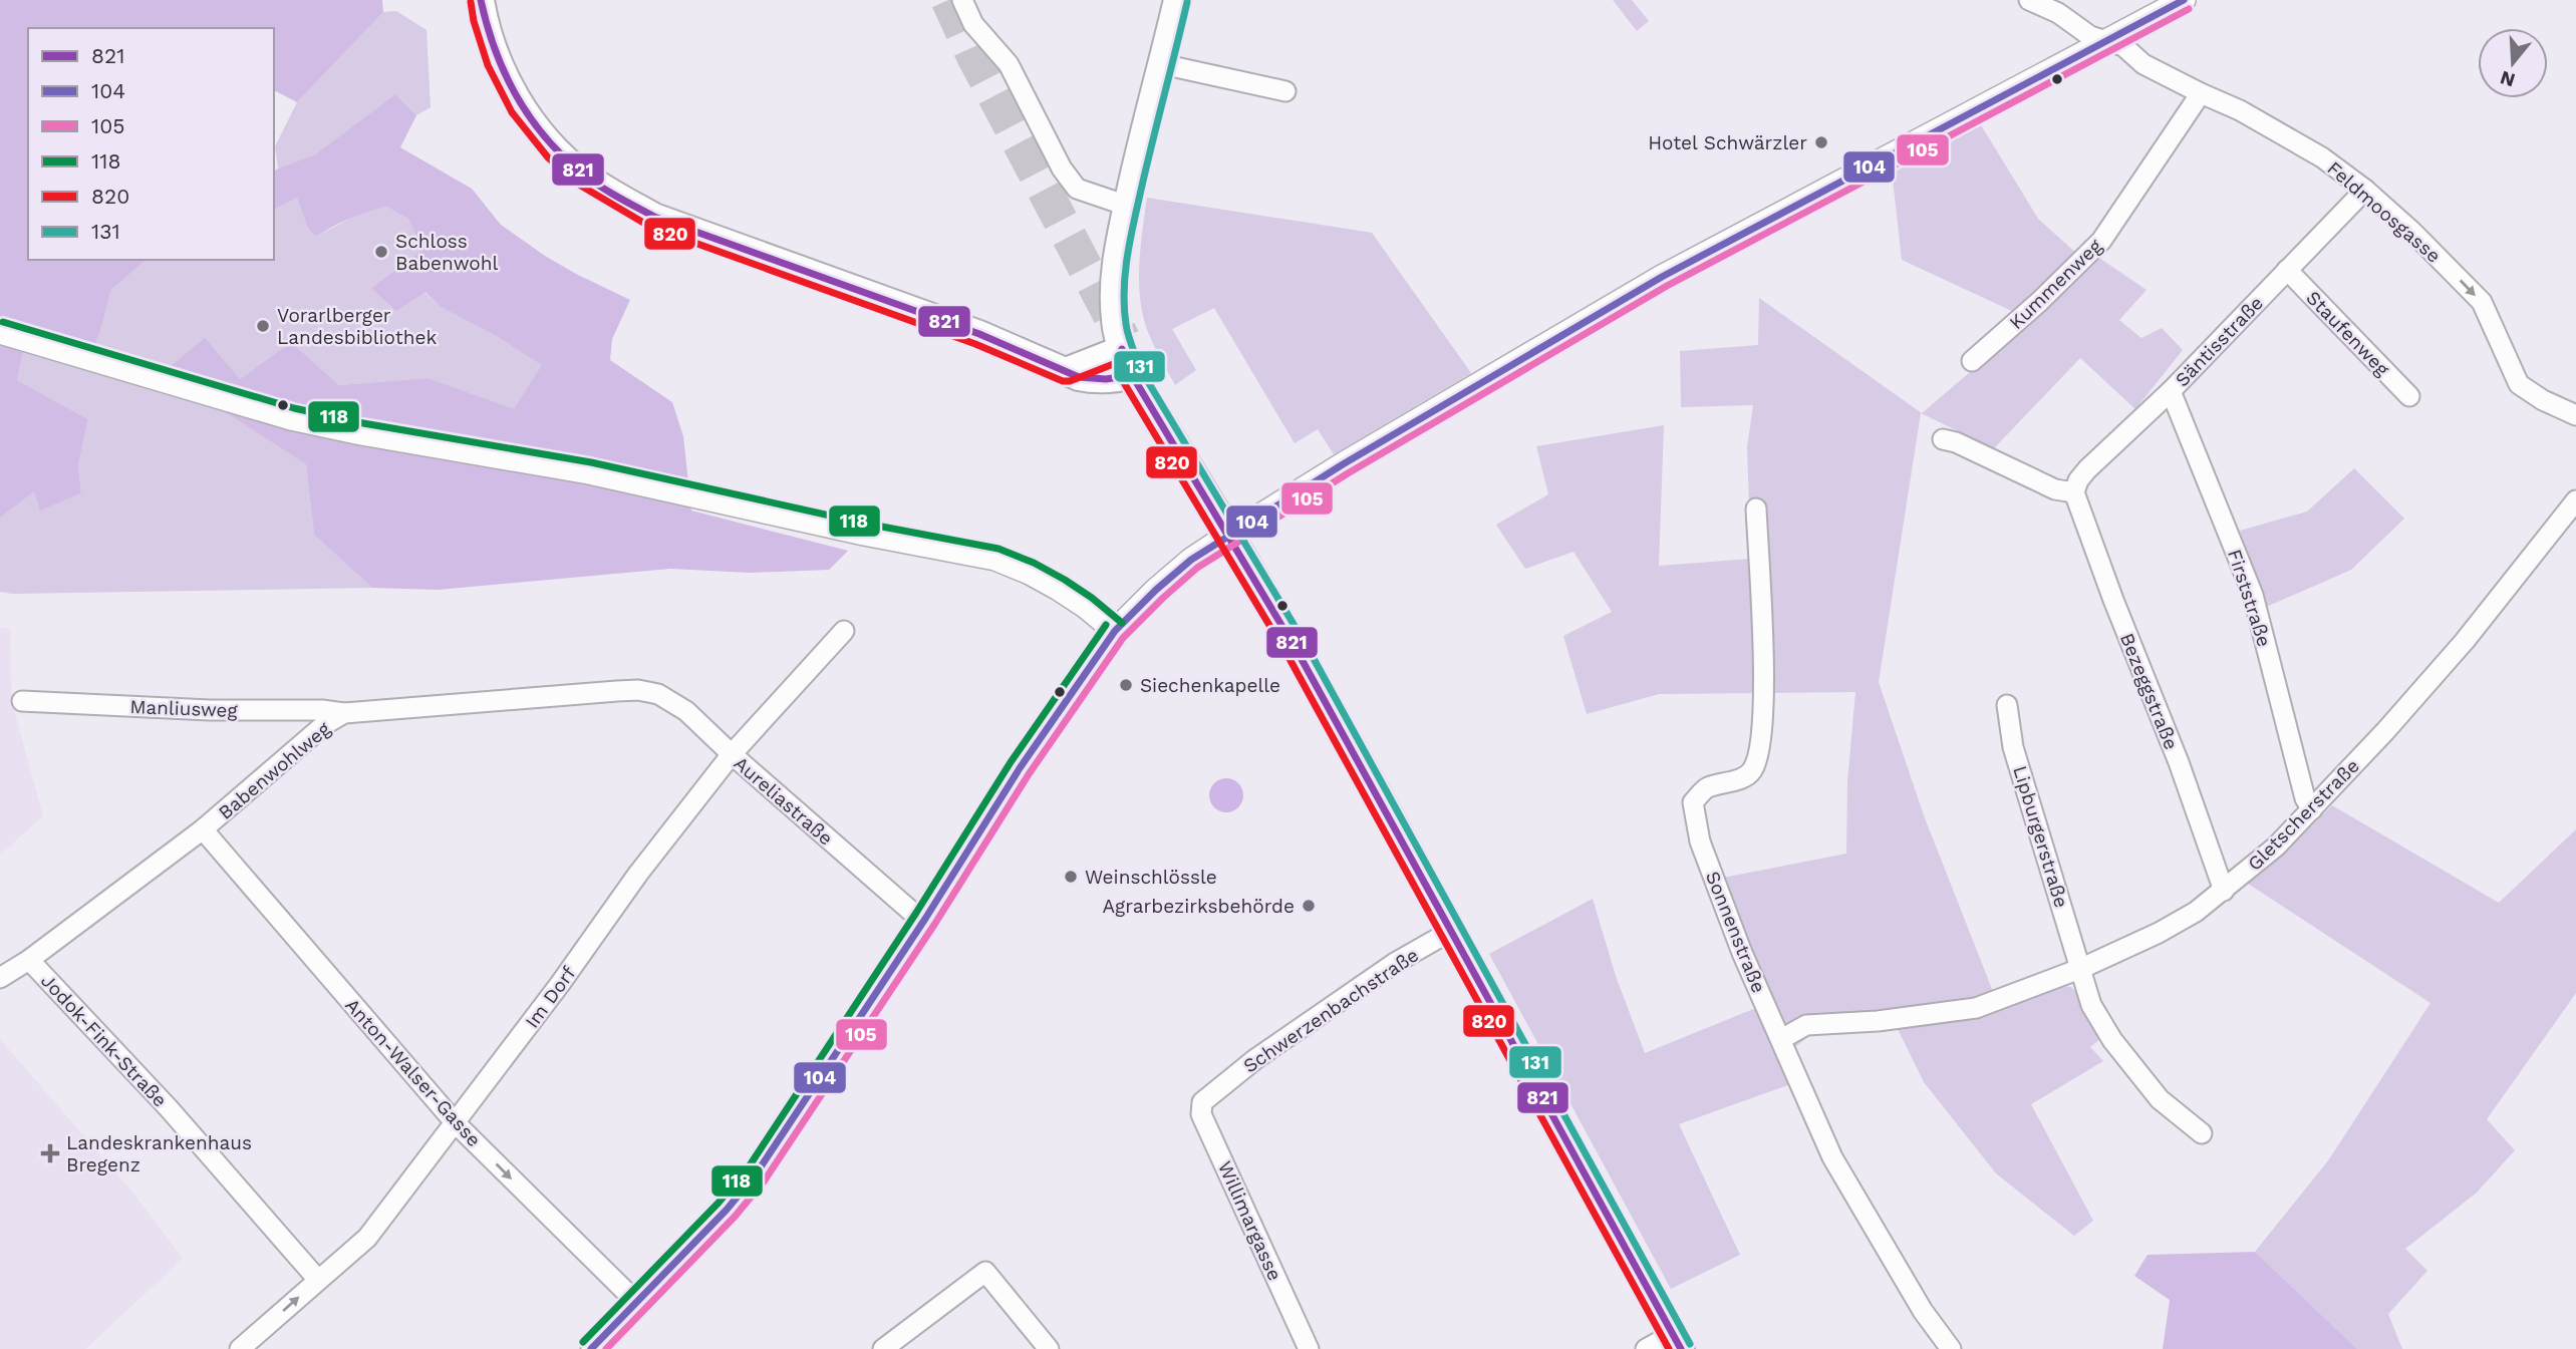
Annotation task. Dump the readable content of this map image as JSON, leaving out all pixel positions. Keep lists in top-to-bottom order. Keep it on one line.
{"streets":{"street":["Feldmoosgasse","Kummenweg","Staufenweg","Säntisstraße","Firststraße","Bezeggstraße","Manliusweg","Babenwohlweg","Aureliastraße","Gletscherstraße","Lipburgerstraße","Sonnenstraße","Im Dorf","Schwerzenbachstraße","Jodok-Fink-Straße","Anton-Walser-Gasse","Willimargasse"]},"crossings":[["Feldmoosgasse","Kummenweg"],["Feldmoosgasse","Säntisstraße"],["Staufenweg","Säntisstraße"],["Säntisstraße","Firststraße"],["Säntisstraße","Bezeggstraße"],["Firststraße","Gletscherstraße"],["Bezeggstraße","Gletscherstraße"],["Manliusweg","Babenwohlweg"],["Babenwohlweg","Aureliastraße"],["Babenwohlweg","Jodok-Fink-Straße"],["Babenwohlweg","Anton-Walser-Gasse"],["Aureliastraße","Im Dorf"],["Gletscherstraße","Lipburgerstraße"],["Gletscherstraße","Sonnenstraße"],["Im Dorf","Jodok-Fink-Straße"],["Im Dorf","Anton-Walser-Gasse"],["Schwerzenbachstraße","Willimargasse"]],"one_way":["Feldmoosgasse","Anton-Walser-Gasse"],"places":{"other":["Hotel Schwärzler","Schloss Babenwohl","Vorarlberger Landesbibliothek","Siechenkapelle","Weinschlössle","Agrarbezirksbehörde"],"health":["Landeskrankenhaus Bregenz"]},"lines":["transit line 821","transit line 104","transit line 820","transit line 131","transit line 105","transit line 118"],"legend":["821","104","105","118","820","131"],"north":"bottom"}
